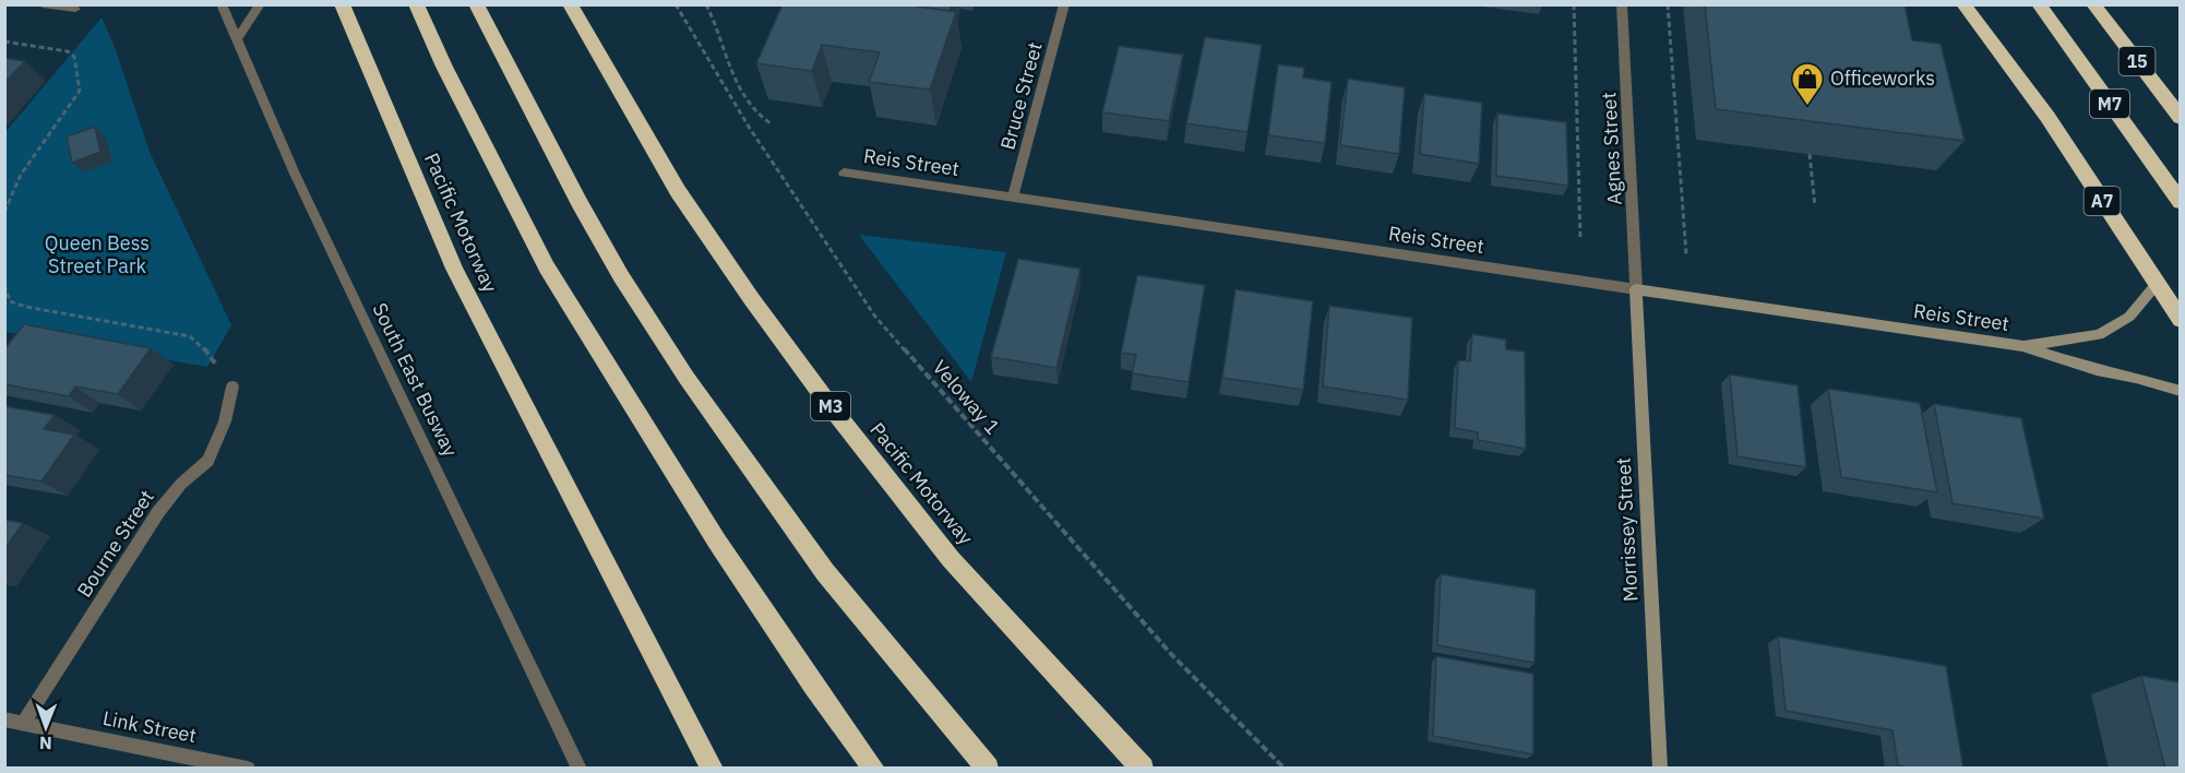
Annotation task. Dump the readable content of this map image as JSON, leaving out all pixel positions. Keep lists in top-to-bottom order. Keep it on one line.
{"streets":{"highway":["15","M7","A7","Pacific Motorway","M3"],"street":["Bruce Street","Agnes Street","Reis Street","South East Busway","Morrissey Street","Bourne Street","Link Street"],"path":["Veloway 1"]},"crossings":[["Bruce Street","Reis Street"],["Agnes Street","Reis Street"],["Agnes Street","Morrissey Street"],["Reis Street","A7"],["Reis Street","Morrissey Street"],["Bourne Street","Link Street"]],"parks":["Queen Bess Street Park"],"places":{"shop":["Officeworks"]},"north":"bottom"}
